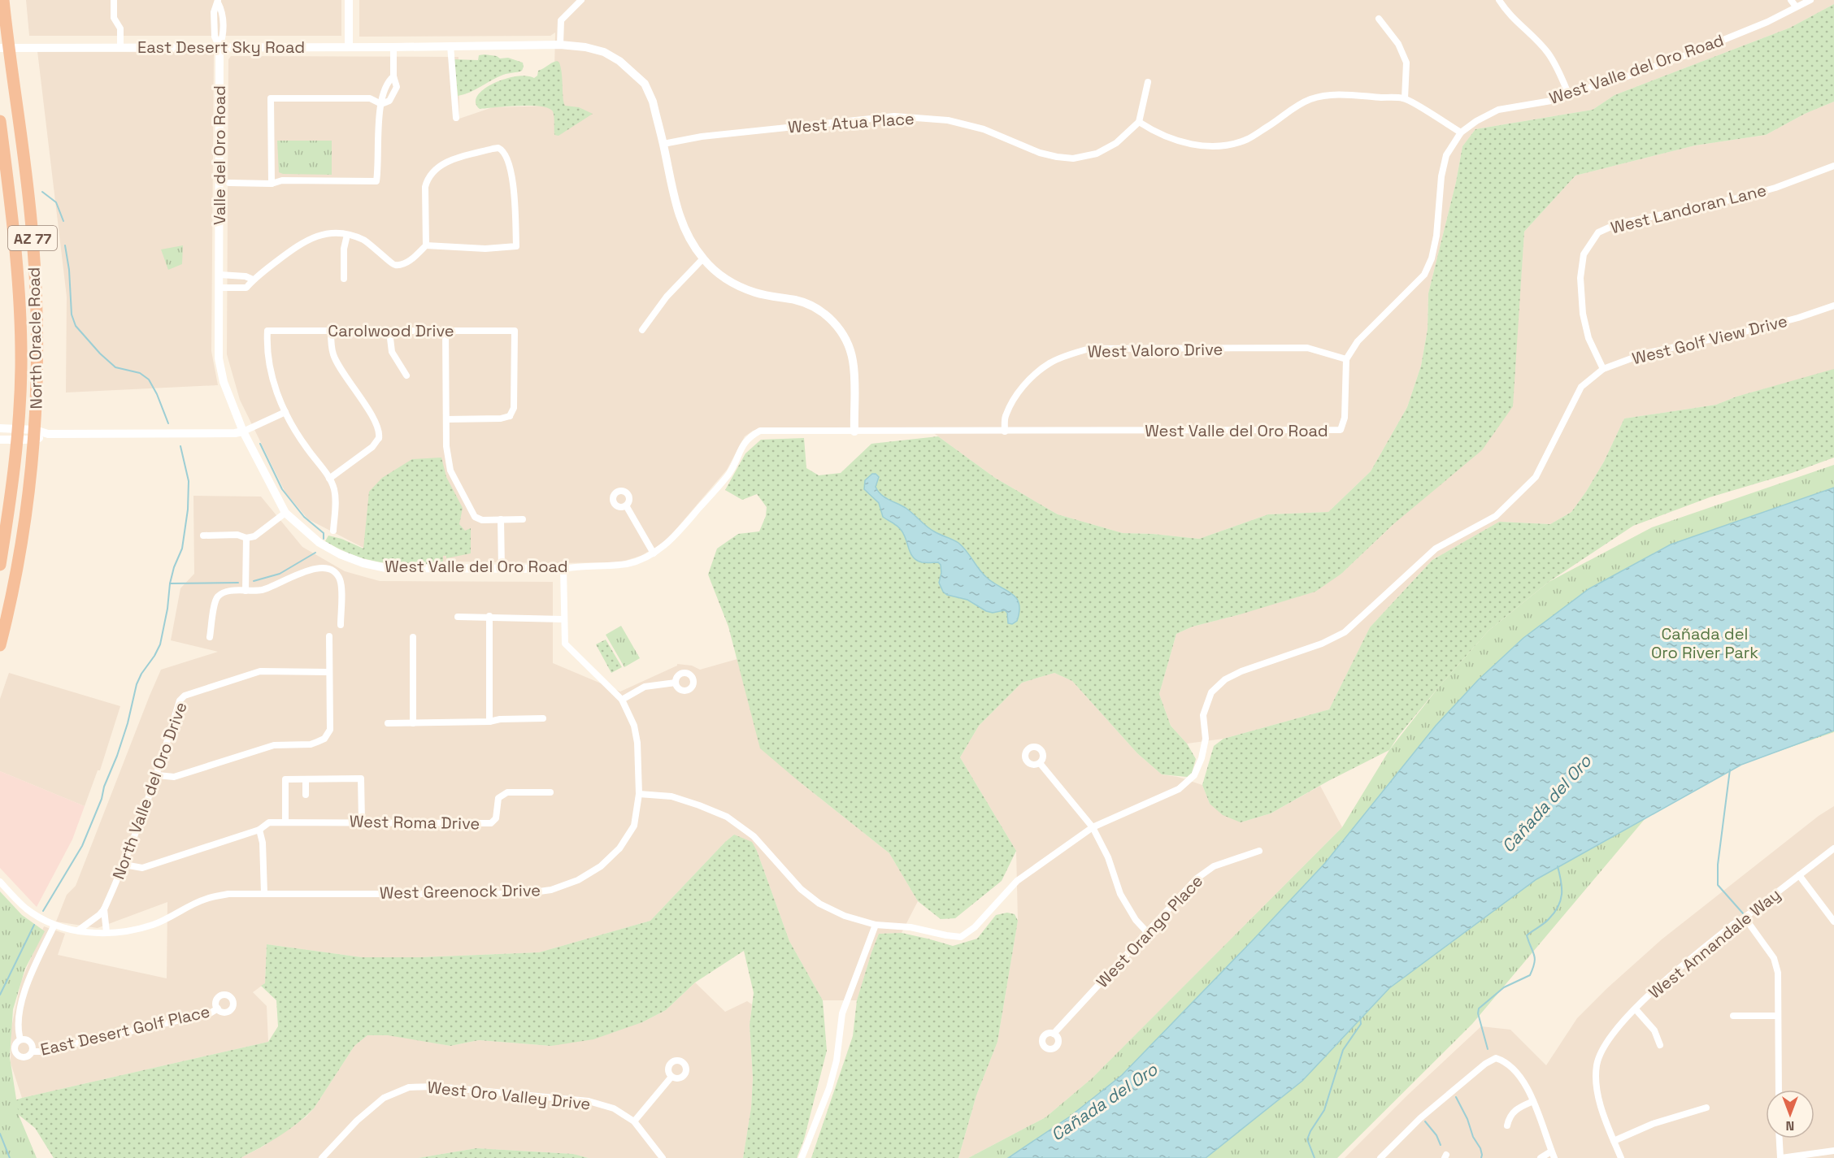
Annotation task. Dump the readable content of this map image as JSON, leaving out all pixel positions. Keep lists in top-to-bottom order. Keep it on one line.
{"streets":{"highway":["AZ 77","North Oracle Road"],"street":["East Desert Sky Road","West Valle del Oro Road","West Atua Place","Valle del Oro Road","West Landoran Lane","Carolwood Drive","West Golf View Drive","West Valoro Drive","North Valle del Oro Drive","West Roma Drive","West Greenock Drive","West Orango Place","West Annandale Way","East Desert Golf Place","West Oro Valley Drive"]},"crossings":[["East Desert Sky Road","West Valle del Oro Road"],["East Desert Sky Road","West Atua Place"],["East Desert Sky Road","Valle del Oro Road"],["East Desert Sky Road","North Oracle Road"],["West Valle del Oro Road","Valle del Oro Road"],["West Valle del Oro Road","West Valoro Drive"],["West Valle del Oro Road","West Greenock Drive"],["West Landoran Lane","West Golf View Drive"],["North Valle del Oro Drive","West Roma Drive"],["North Valle del Oro Drive","West Greenock Drive"],["West Greenock Drive","East Desert Golf Place"]],"water":["Cañada del Oro"],"parks":["Cañada del Oro River Park"],"north":"bottom"}
